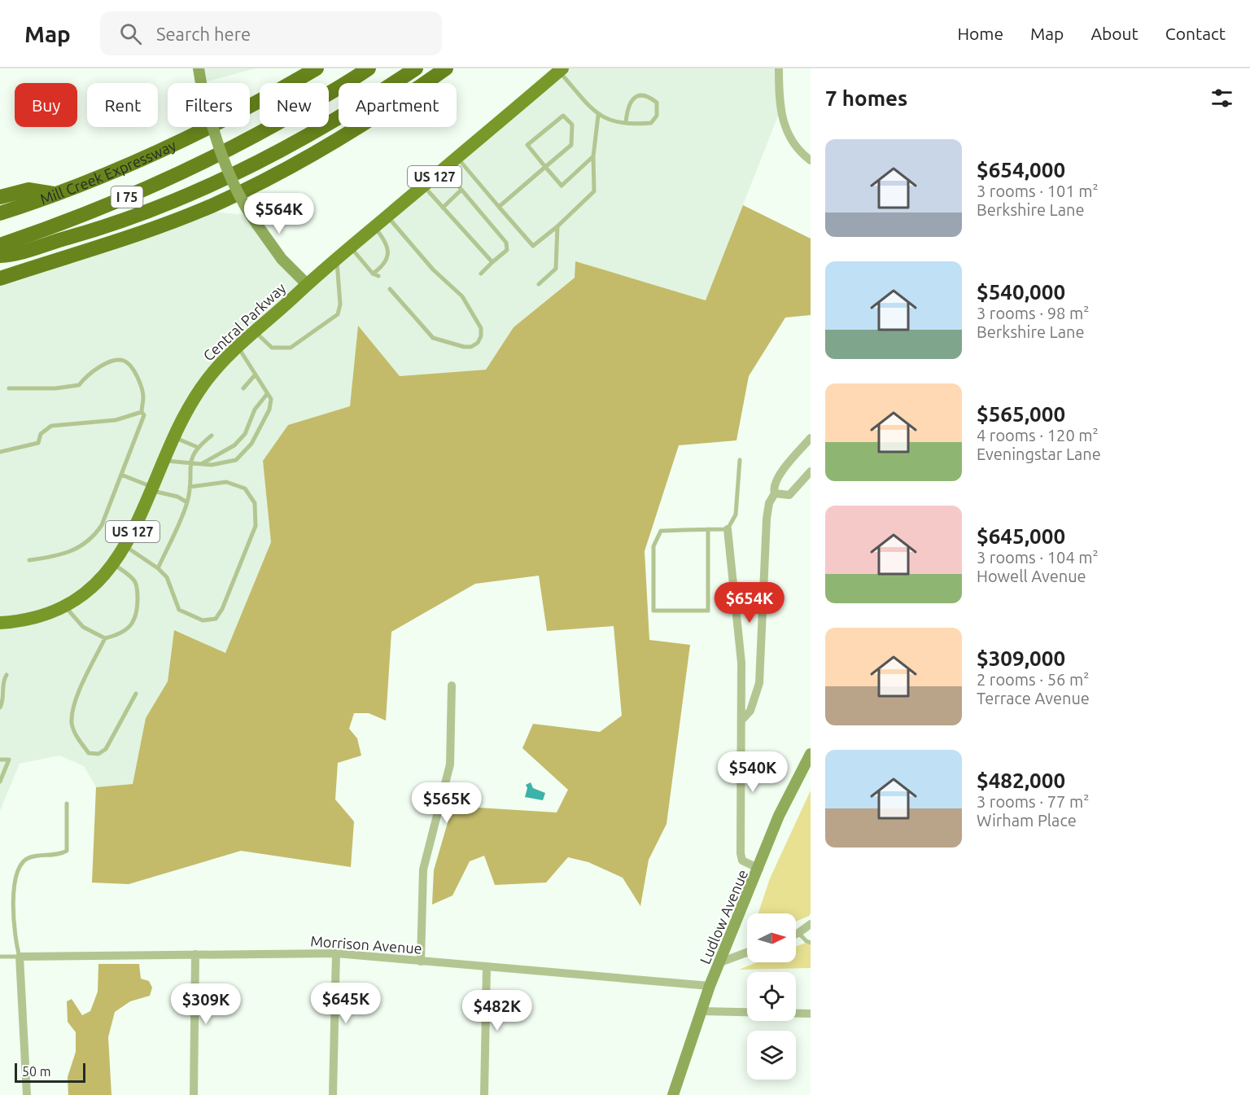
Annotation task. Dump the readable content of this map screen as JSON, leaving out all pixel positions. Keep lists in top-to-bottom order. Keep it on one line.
{"streets":{"highway":["Mill Creek Expressway","I 75"],"main road":["US 127","Central Parkway","Ludlow Avenue"],"street":["Morrison Avenue"]},"crossings":[["Ludlow Avenue","Morrison Avenue"]],"scale_bar":"50 m","north":"right","page":{"header":"Map","search":"Search here","nav":["Home","Map","About","Contact"],"heading":"7 homes","chip":["Buy","Rent","Filters","New","Apartment"],"list":[{"name":"$654,000","note":"3 rooms · 101 m² · Berkshire Lane"},{"name":"$540,000","note":"3 rooms · 98 m² · Berkshire Lane"},{"name":"$565,000","note":"4 rooms · 120 m² · Eveningstar Lane"},{"name":"$645,000","note":"3 rooms · 104 m² · Howell Avenue"},{"name":"$309,000","note":"2 rooms · 56 m² · Terrace Avenue"},{"name":"$482,000","note":"3 rooms · 77 m² · Wirham Place"}],"price":["$564K","$654K","$540K","$565K","$645K","$309K","$482K"],"scale":"50 m"}}
